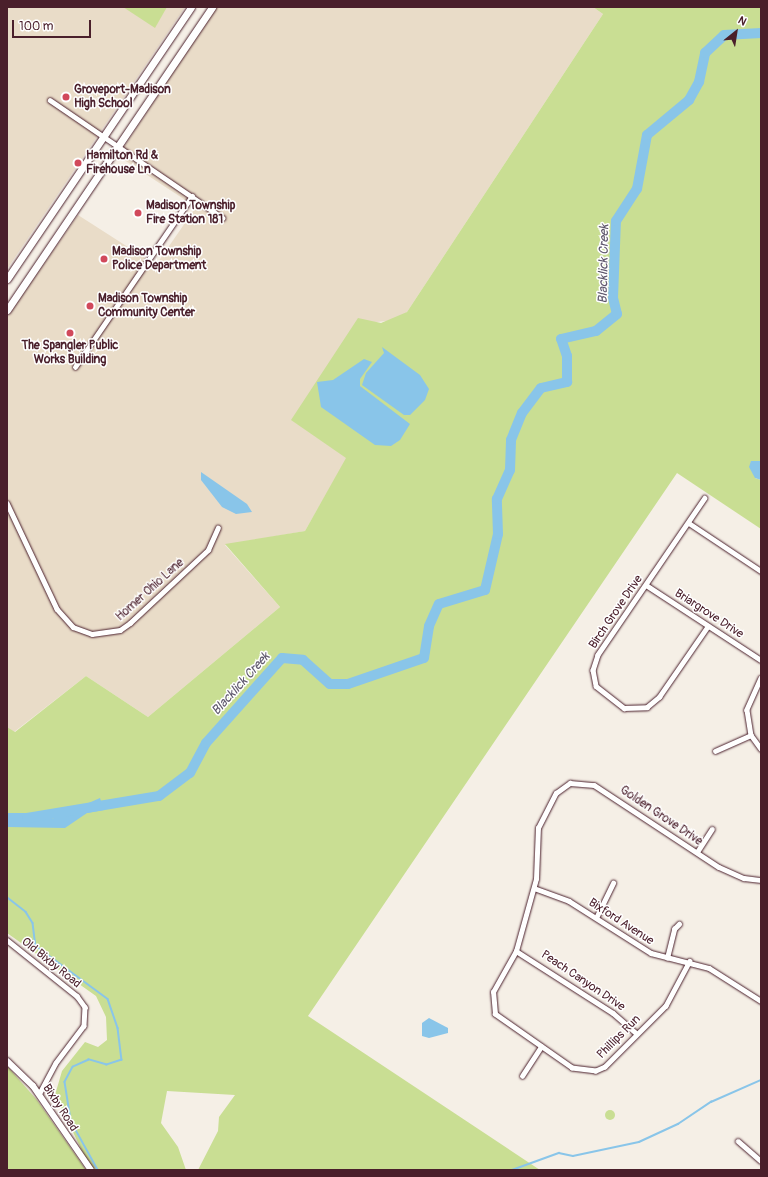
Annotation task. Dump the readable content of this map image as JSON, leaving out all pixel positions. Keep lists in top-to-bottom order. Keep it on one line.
{"streets":{"street":["Homer Ohio Lane","Birch Grove Drive","Briargrove Drive","Golden Grove Drive","Bixford Avenue","Old Bixby Road","Peach Canyon Drive","Phillips Run","Bixby Road"]},"crossings":[["Birch Grove Drive","Briargrove Drive"],["Golden Grove Drive","Bixford Avenue"],["Bixford Avenue","Phillips Run"],["Old Bixby Road","Bixby Road"],["Peach Canyon Drive","Phillips Run"]],"water":["Blacklick Creek"],"places":["Groveport-Madison High School","Hamilton Rd & Firehouse Ln","Madison Township Fire Station 181","Madison Township Police Department","Madison Township Community Center","The Spangler Public Works Building"],"scale_bar":"100 m","north":"top right"}
